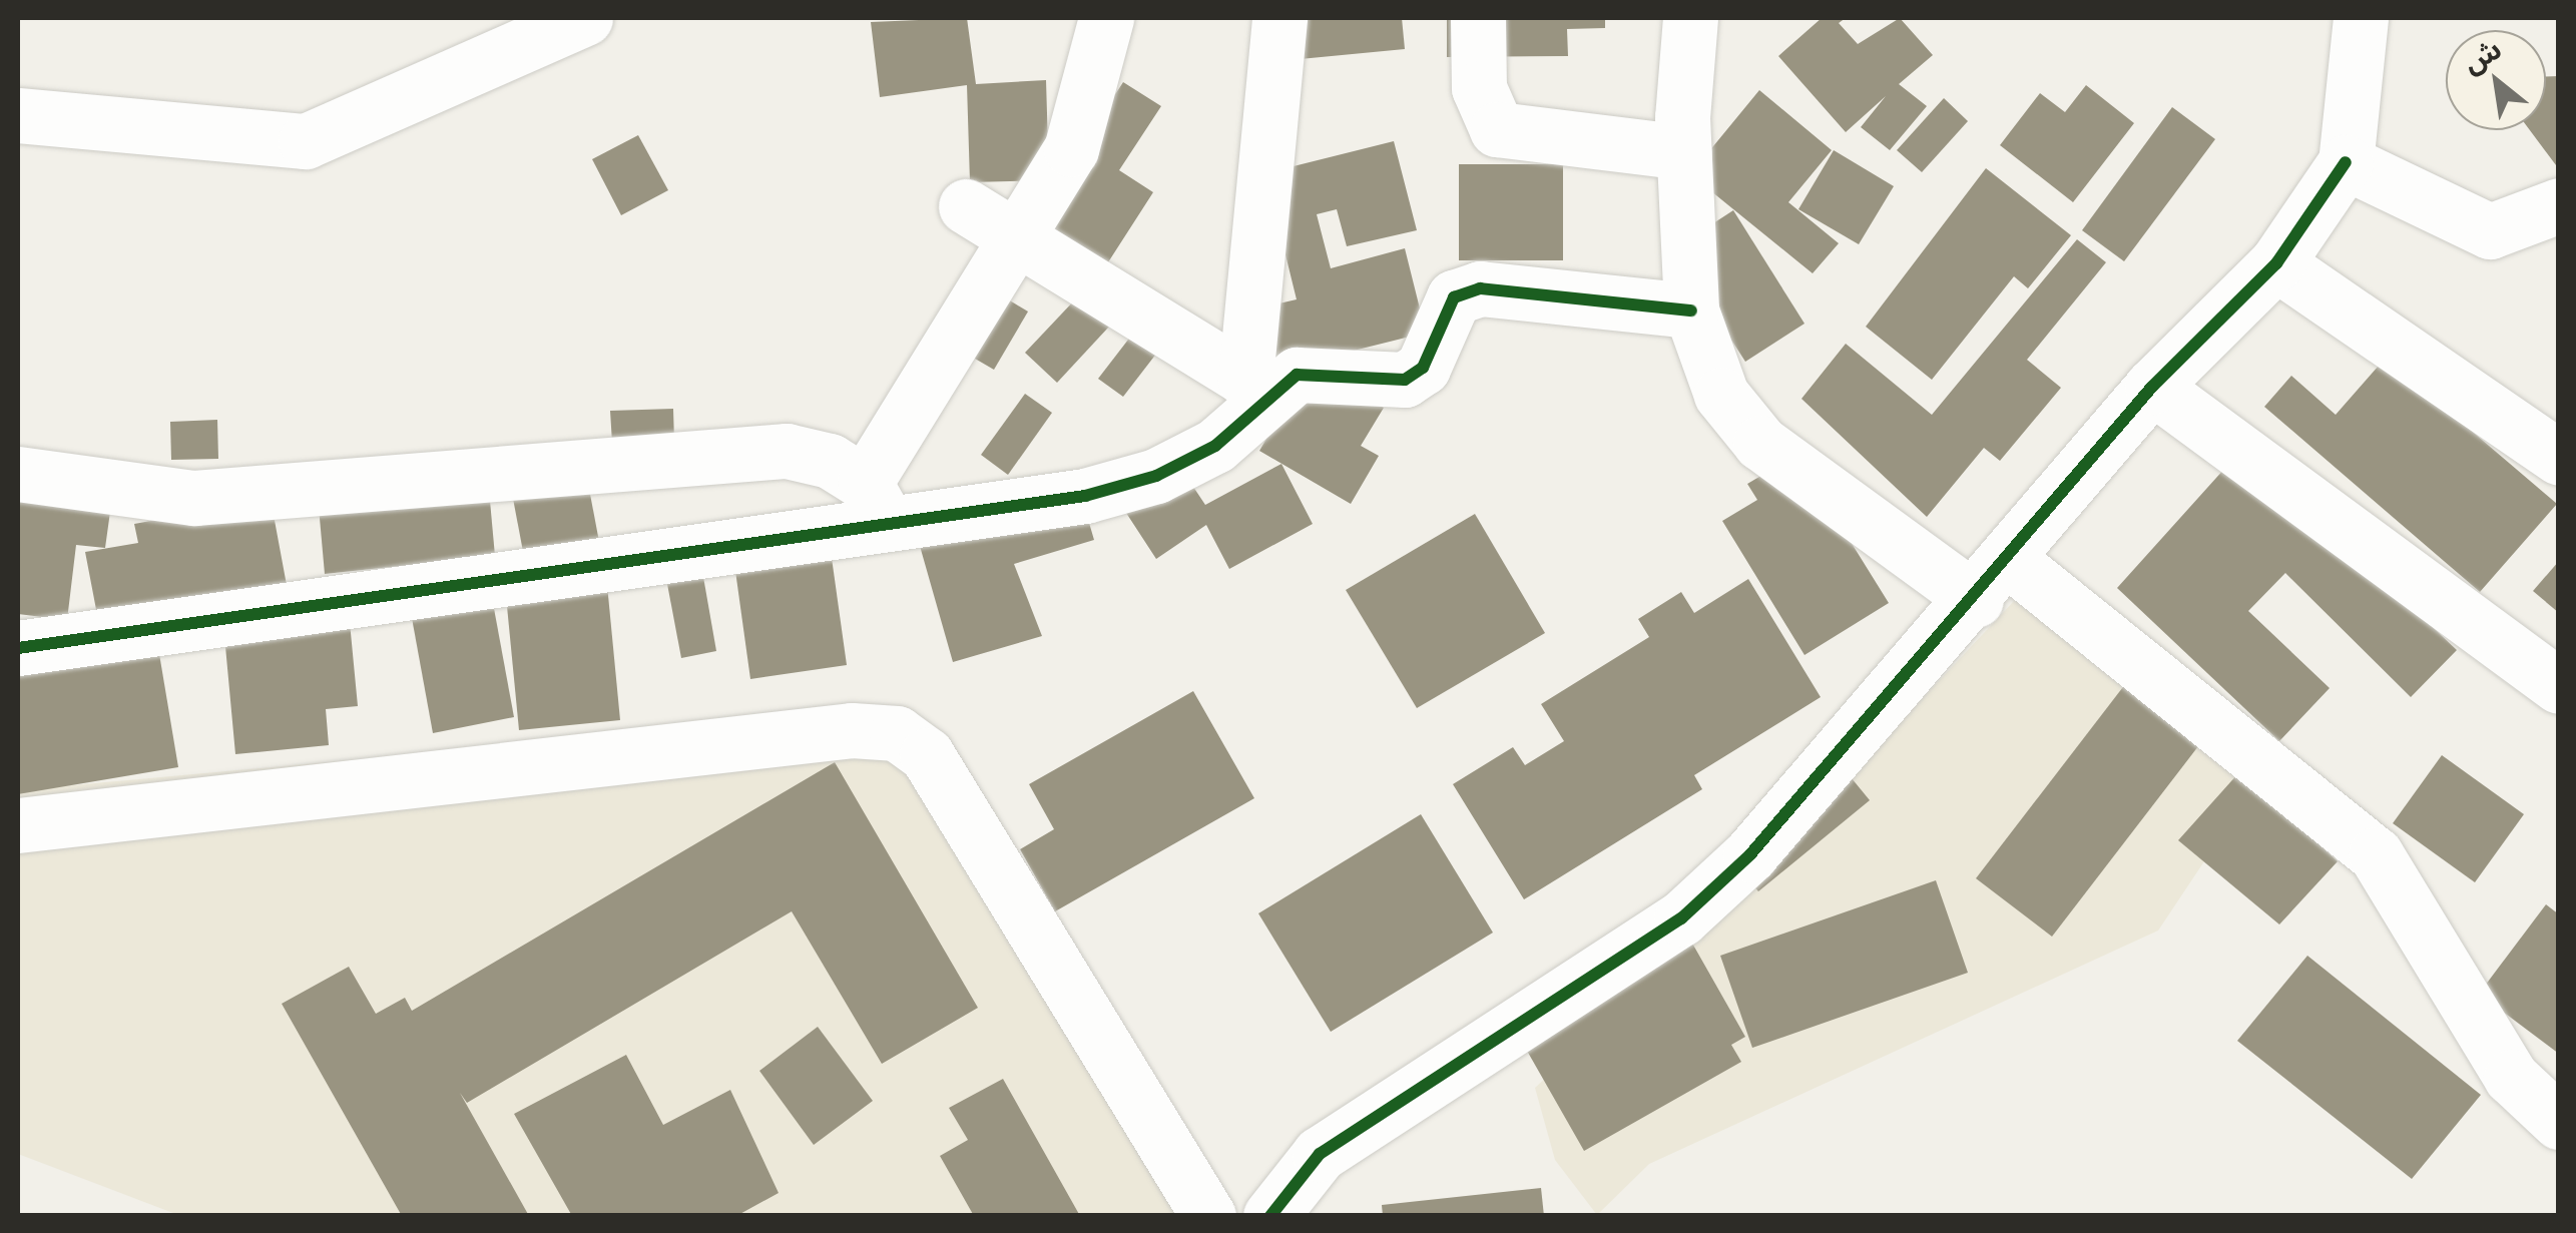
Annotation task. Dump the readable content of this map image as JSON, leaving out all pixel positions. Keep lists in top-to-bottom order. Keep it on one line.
{"north":"top left"}
